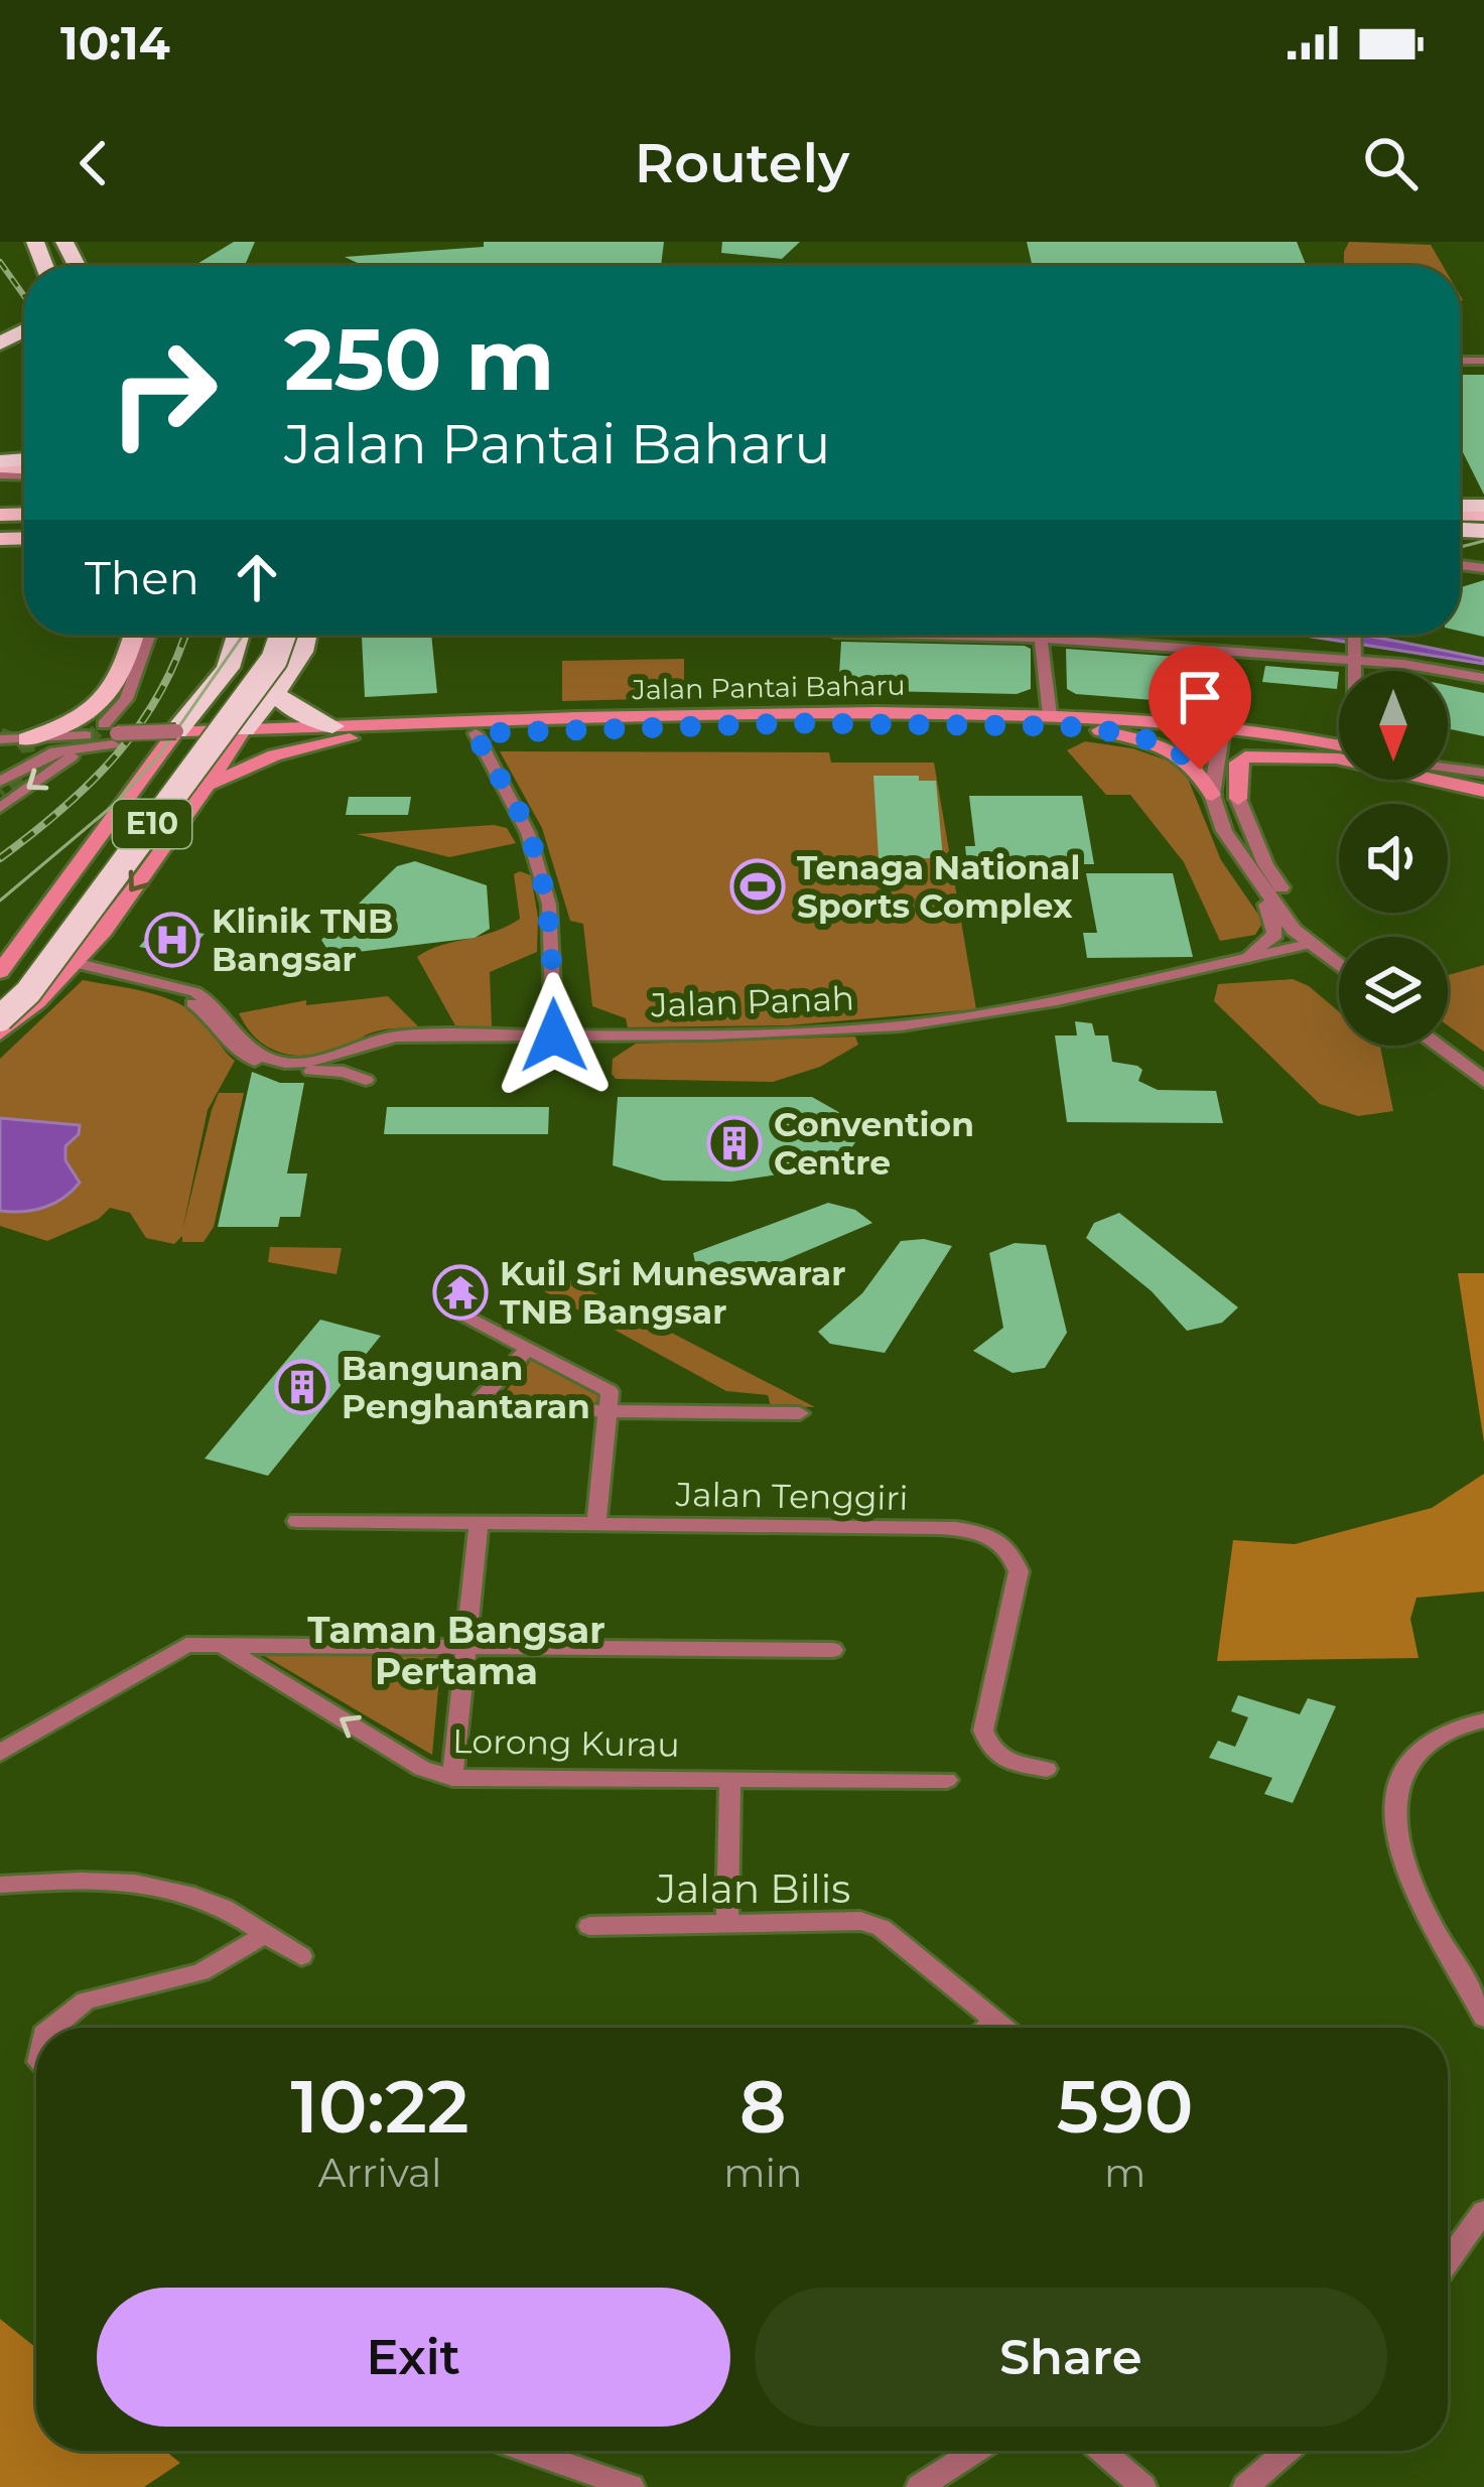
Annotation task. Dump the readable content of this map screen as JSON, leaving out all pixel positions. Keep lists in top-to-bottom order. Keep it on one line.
{"streets":{"highway":["E10"],"main road":["Jalan Pantai Baharu"],"street":["Jalan Panah","Jalan Tenggiri","Lorong Kurau","Jalan Bilis"]},"one_way":["Lorong Kurau"],"districts":["Taman Bangsar Pertama"],"places":{"sports":["Tenaga National Sports Complex"],"hospital":["Klinik TNB Bangsar"],"building":["Convention Centre","Bangunan Penghantaran"],"temple":["Kuil Sri Muneswarar TNB Bangsar"]},"north":"bottom","page":{"status":"10:14","header":"Routely","turn":["250 m","Jalan Pantai Baharu"],"then":"Then","eta":["10:22","Arrival","8","min","590","m"],"buttons":["Exit","Share"]}}
